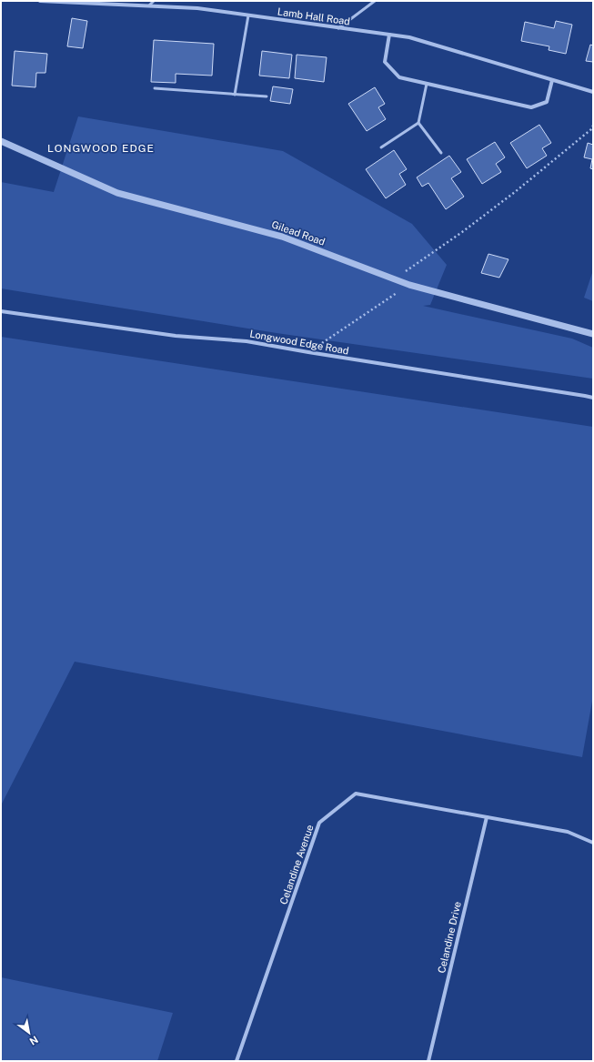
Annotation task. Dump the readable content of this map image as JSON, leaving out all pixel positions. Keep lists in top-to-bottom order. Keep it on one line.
{"streets":{"street":["Lamb Hall Road","Gilead Road","Longwood Edge Road","Celandine Avenue","Celandine Drive"]},"crossings":[["Celandine Avenue","Celandine Drive"]],"districts":["LONGWOOD EDGE"],"north":"bottom right"}
